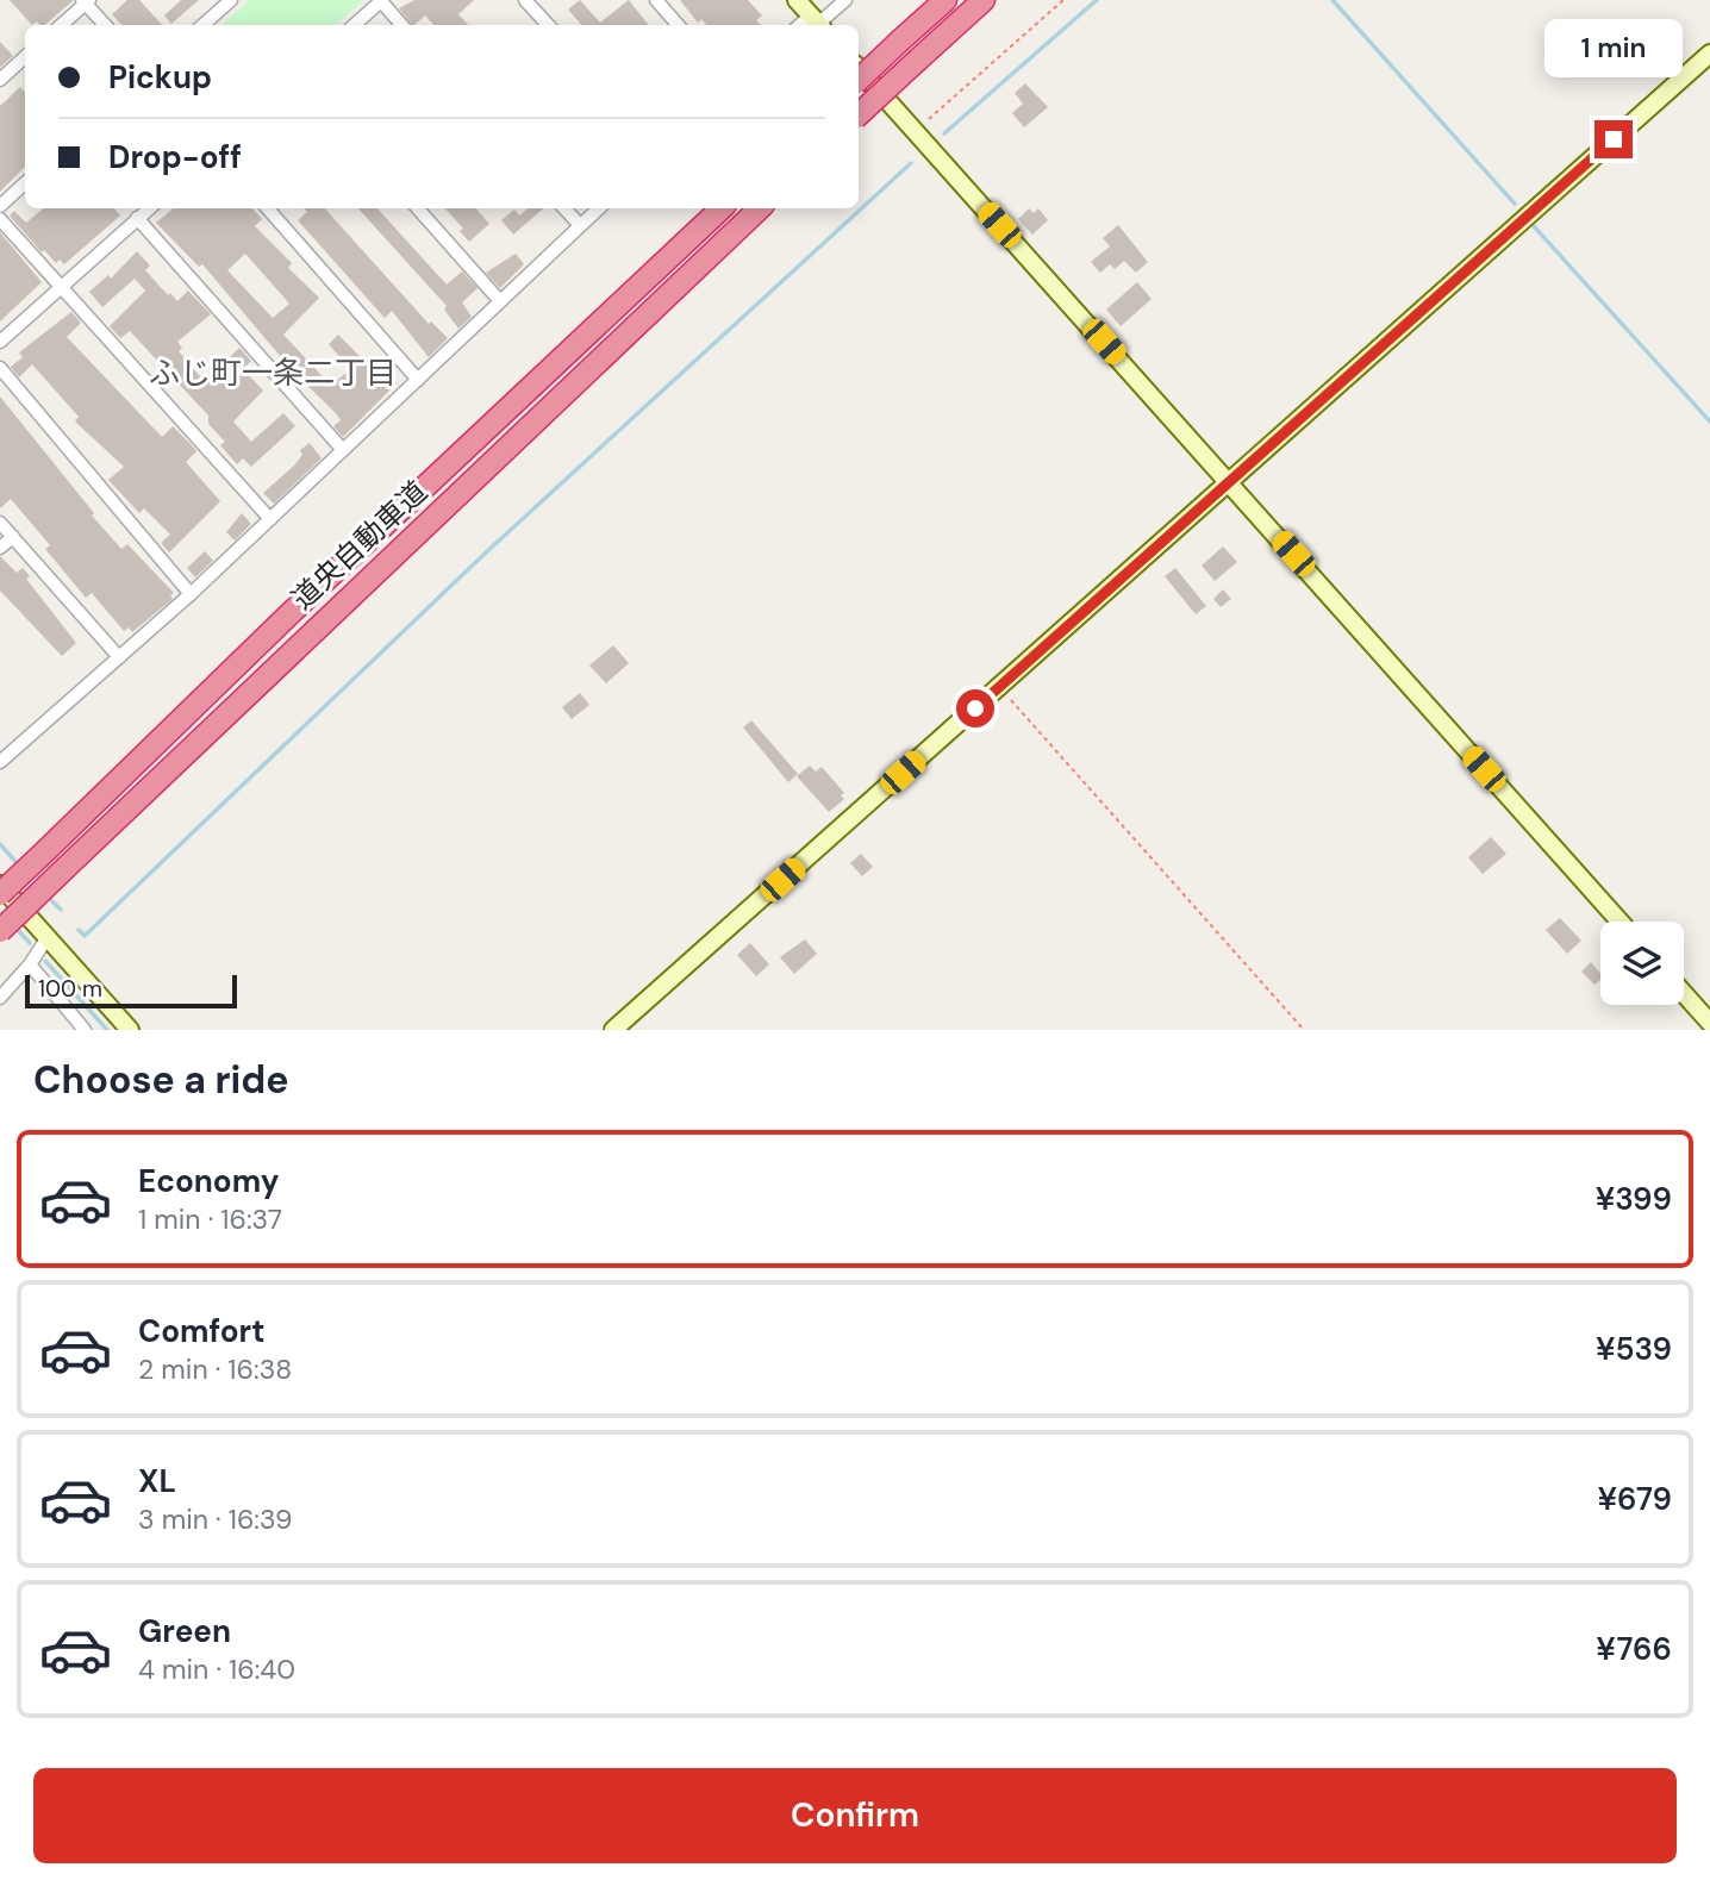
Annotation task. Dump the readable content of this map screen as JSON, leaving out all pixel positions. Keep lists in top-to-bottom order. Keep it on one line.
{"streets":{"highway":["道央自動車道"]},"districts":["ふじ町一条二丁目"],"scale_bar":"100 m","page":{"bubble":"1 min","banner":["Pickup","Drop-off"],"scale":"100 m","heading":"Choose a ride","list":[{"name":"Economy","note":"1 min · 16:37","value":"¥399"},{"name":"Comfort","note":"2 min · 16:38","value":"¥539"},{"name":"XL","note":"3 min · 16:39","value":"¥679"},{"name":"Green","note":"4 min · 16:40","value":"¥766"}],"buttons":"Confirm"}}
